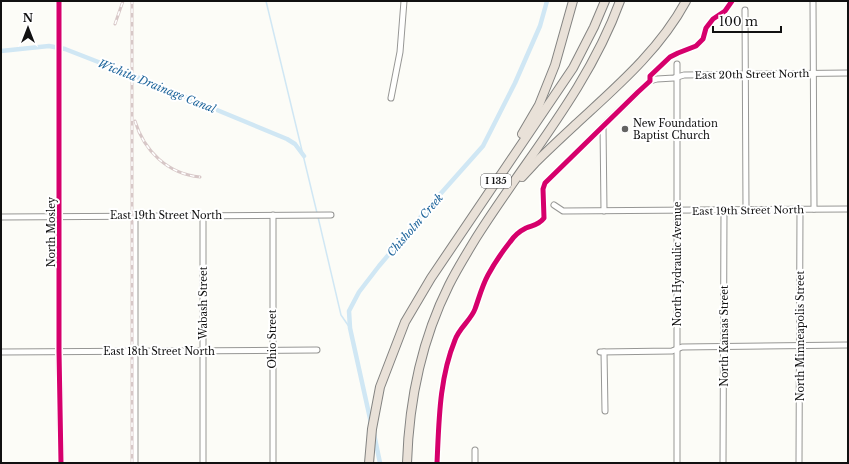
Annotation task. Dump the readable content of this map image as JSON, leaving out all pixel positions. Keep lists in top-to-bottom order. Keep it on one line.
{"streets":{"highway":["I 135"],"street":["East 20th Street North","East 19th Street North","North Mosley","North Hydraulic Avenue","Wabash Street","North Kansas Street","North Minneapolis Street","Ohio Street","East 18th Street North"]},"crossings":[["East 20th Street North","East 19th Street North"],["East 20th Street North","North Hydraulic Avenue"],["East 19th Street North","North Mosley"],["East 19th Street North","North Hydraulic Avenue"],["East 19th Street North","Wabash Street"],["East 19th Street North","North Kansas Street"],["East 19th Street North","North Minneapolis Street"],["East 19th Street North","Ohio Street"],["North Mosley","East 18th Street North"],["Wabash Street","East 18th Street North"],["Ohio Street","East 18th Street North"]],"water":["Wichita Drainage Canal","Chisholm Creek"],"places":["New Foundation Baptist Church"],"scale_bar":"100 m","north":"top"}
